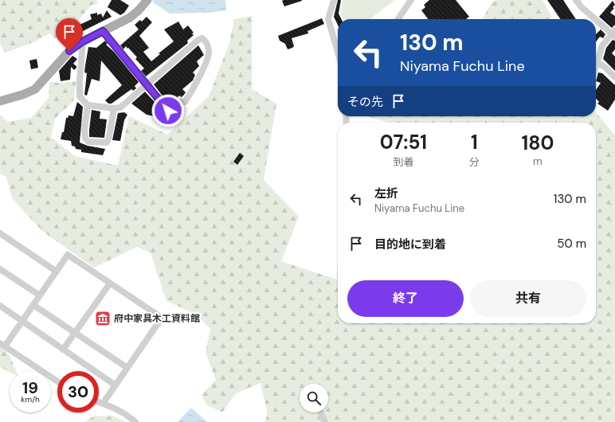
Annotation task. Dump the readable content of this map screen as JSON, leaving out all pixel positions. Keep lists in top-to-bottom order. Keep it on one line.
{"places":{"museum":["府中家具木工資料館"]},"page":{"turn":["130 m","Niyama Fuchu Line"],"then":"その先","eta":["07:51","到着","1","分","180","m"],"list":[{"name":"左折","note":"Niyama Fuchu Line","value":"130 m"},{"name":"目的地に到着","value":"50 m"}],"buttons":["終了","共有"],"speed":"19 km/h","limit":"30"}}
